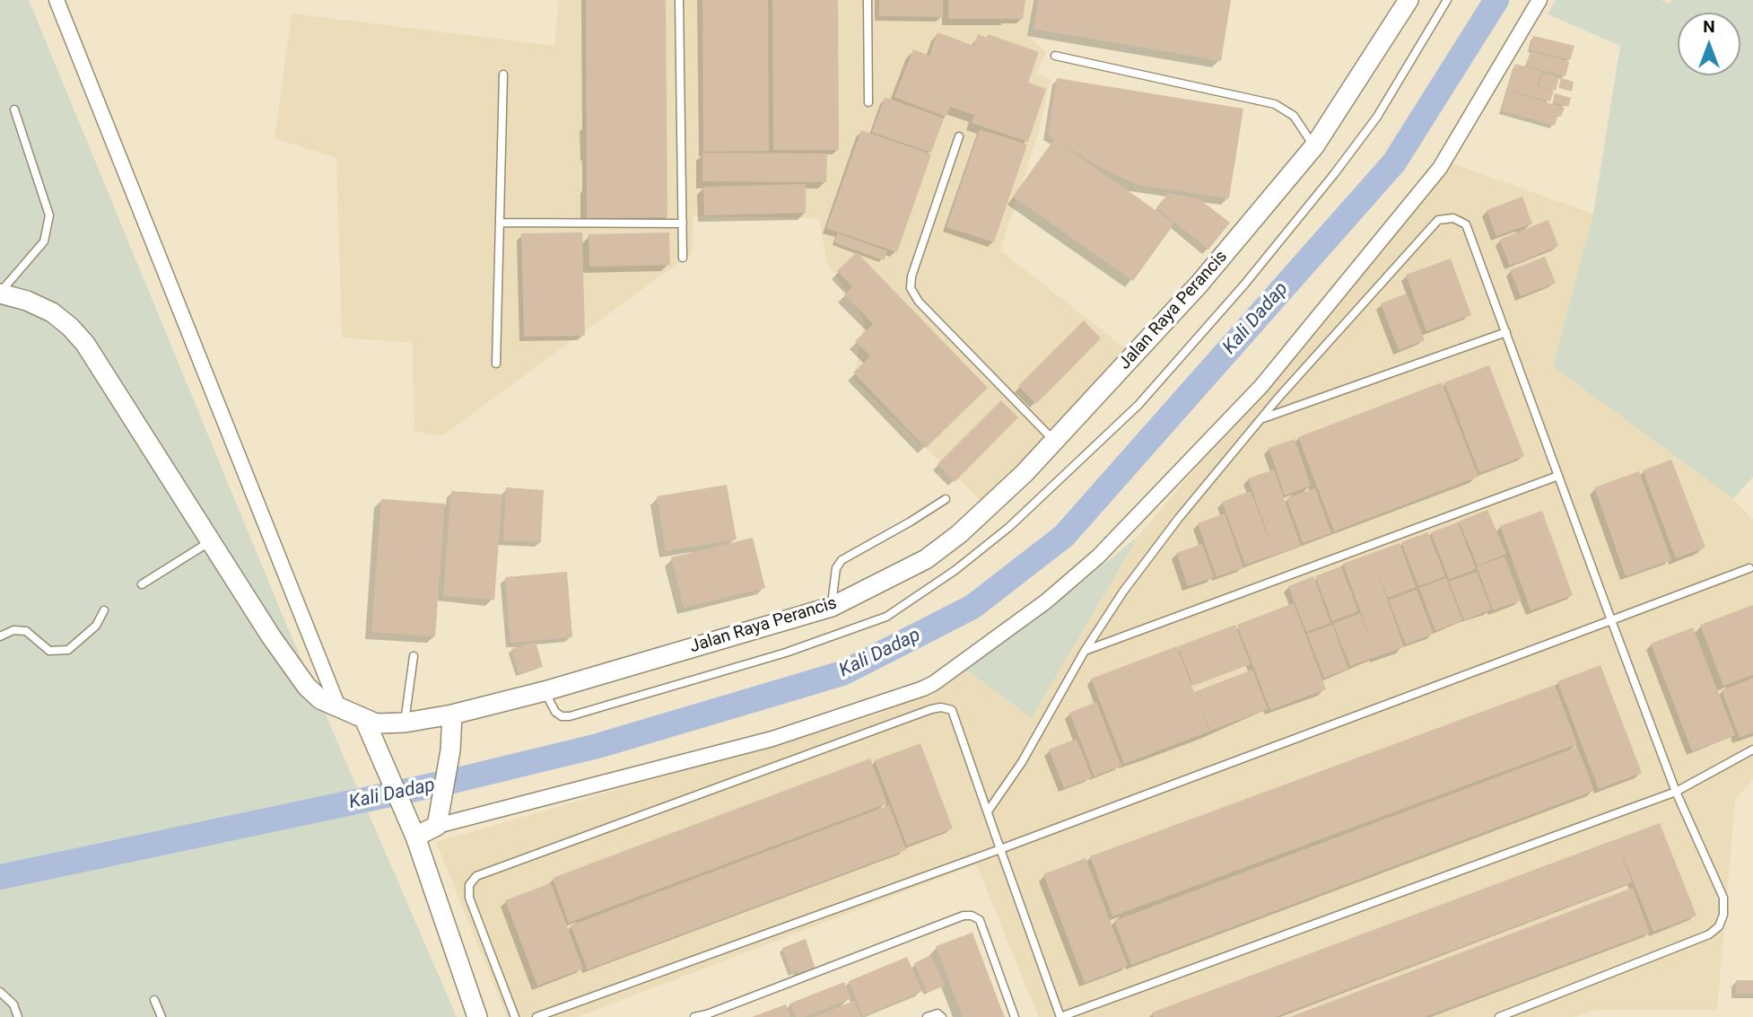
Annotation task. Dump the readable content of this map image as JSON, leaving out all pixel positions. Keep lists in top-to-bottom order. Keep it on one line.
{"streets":{"street":["Jalan Raya Perancis"]},"water":["Kali Dadap"],"north":"top"}
